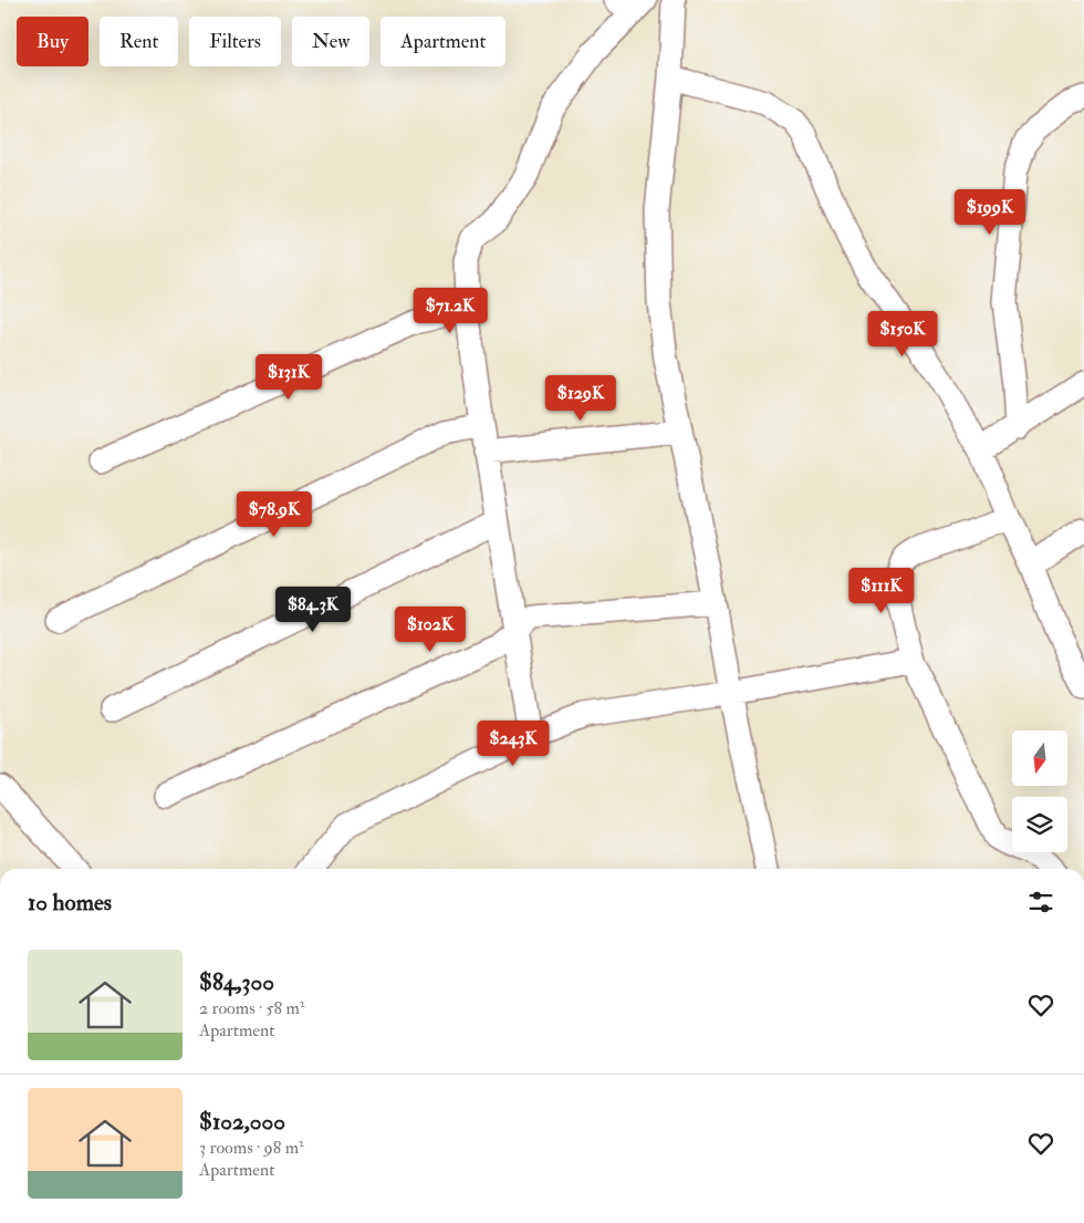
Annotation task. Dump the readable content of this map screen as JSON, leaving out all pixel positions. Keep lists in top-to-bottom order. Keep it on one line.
{"north":"bottom","page":{"chip":["Buy","Rent","Filters","New","Apartment"],"price":["$199K","$71.2K","$150K","$131K","$129K","$78.9K","$111K","$84.3K","$102K","$243K"],"heading":"10 homes","list":[{"name":"$84,300","note":"2 rooms · 58 m² · Apartment"},{"name":"$102,000","note":"3 rooms · 98 m² · Apartment"}]}}
